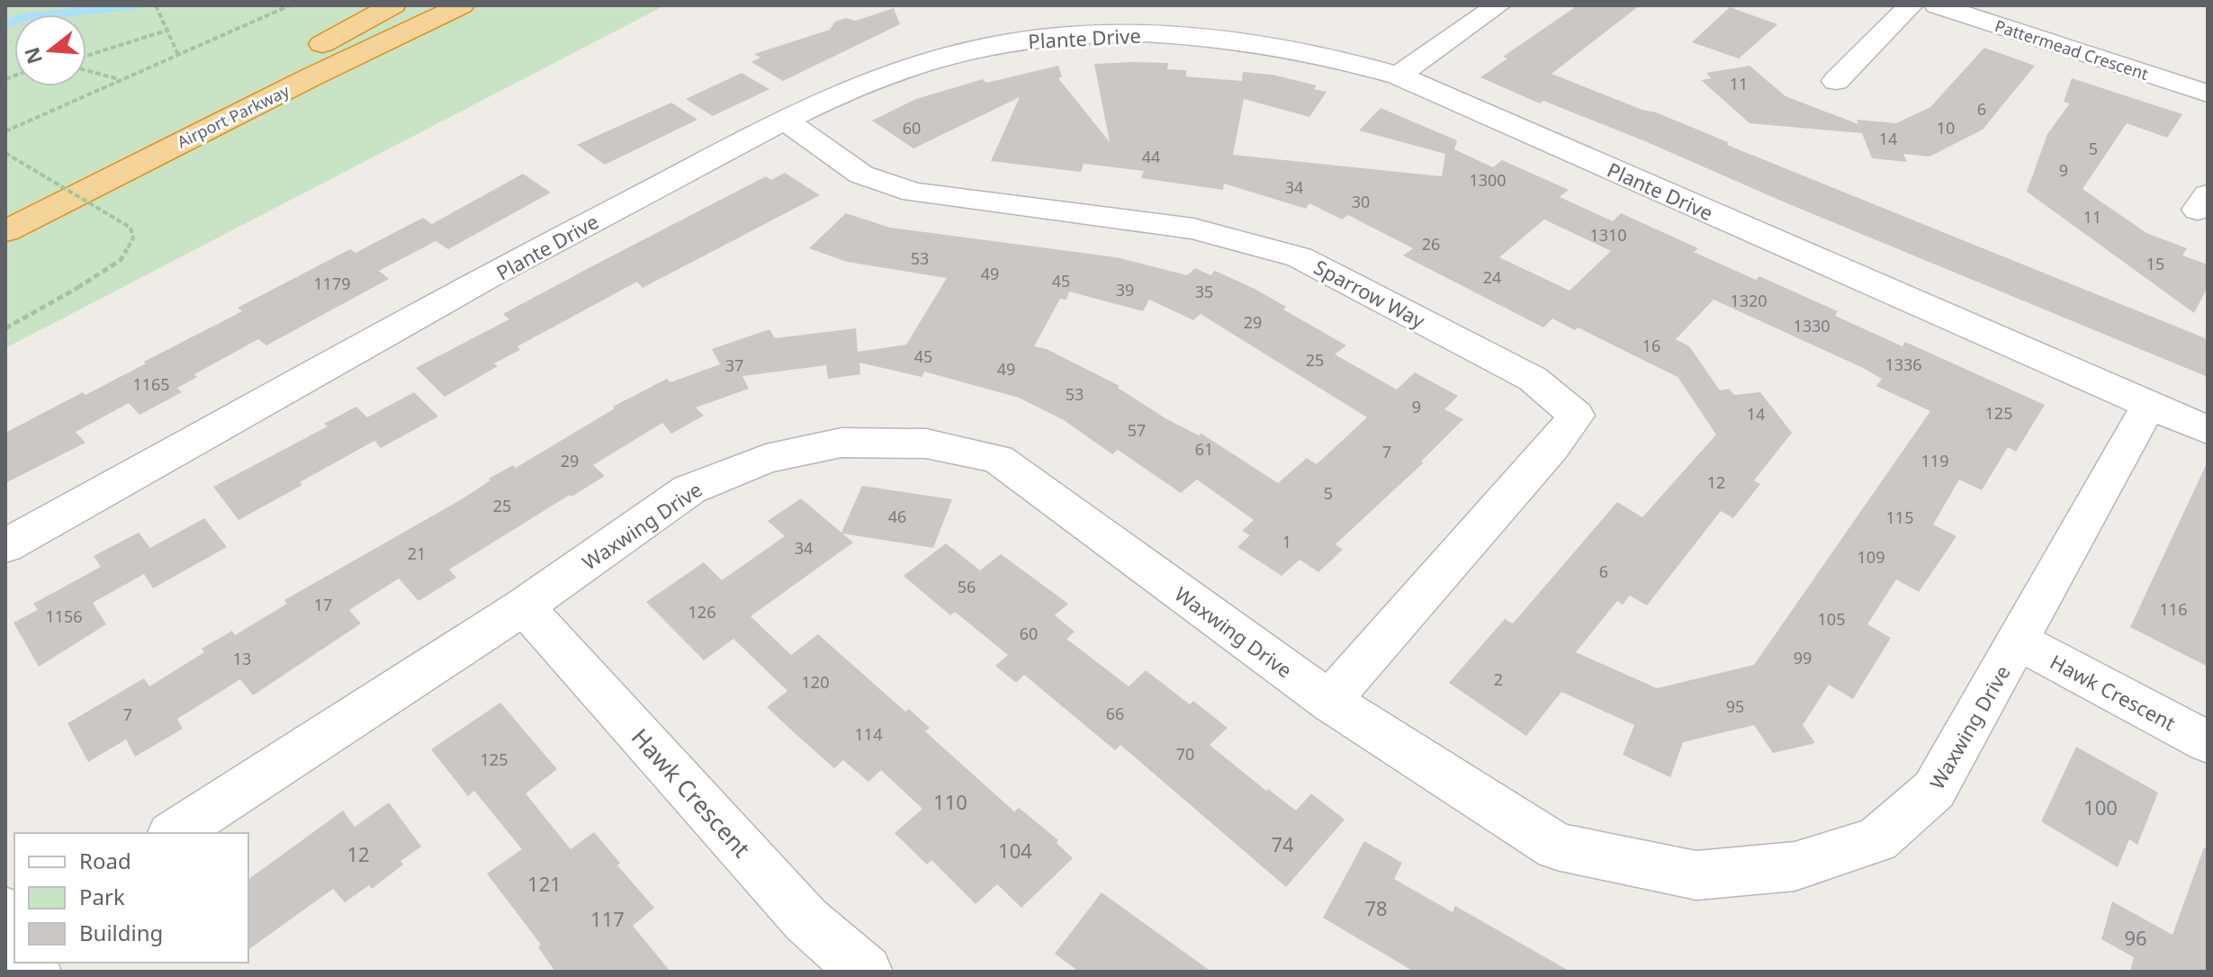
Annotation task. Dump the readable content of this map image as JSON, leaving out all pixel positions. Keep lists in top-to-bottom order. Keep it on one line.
{"streets":{"highway":["Airport Parkway"],"street":["Plante Drive","Pattermead Crescent","Sparrow Way","Waxwing Drive","Hawk Crescent"]},"crossings":[["Plante Drive","Sparrow Way"],["Plante Drive","Waxwing Drive"],["Sparrow Way","Waxwing Drive"],["Waxwing Drive","Hawk Crescent"]],"house_numbers":["11","6","60","10","14","5","44","9","1300","34","30","11","1310","26","53","15","49","24","45","1179","39","35","1320","29","1330","16","45","25","1336","37","49","1165","53","9","125","14","57","61","7","29","119","12","5","25","46","115","1","34","21","109","6","56","17","116","126","1156","105","60","99","13","2","120","95","66","7","114","70","125","110","100","74","104","12","121","78","117","96"],"legend":["Road","Park","Building"],"north":"left"}
